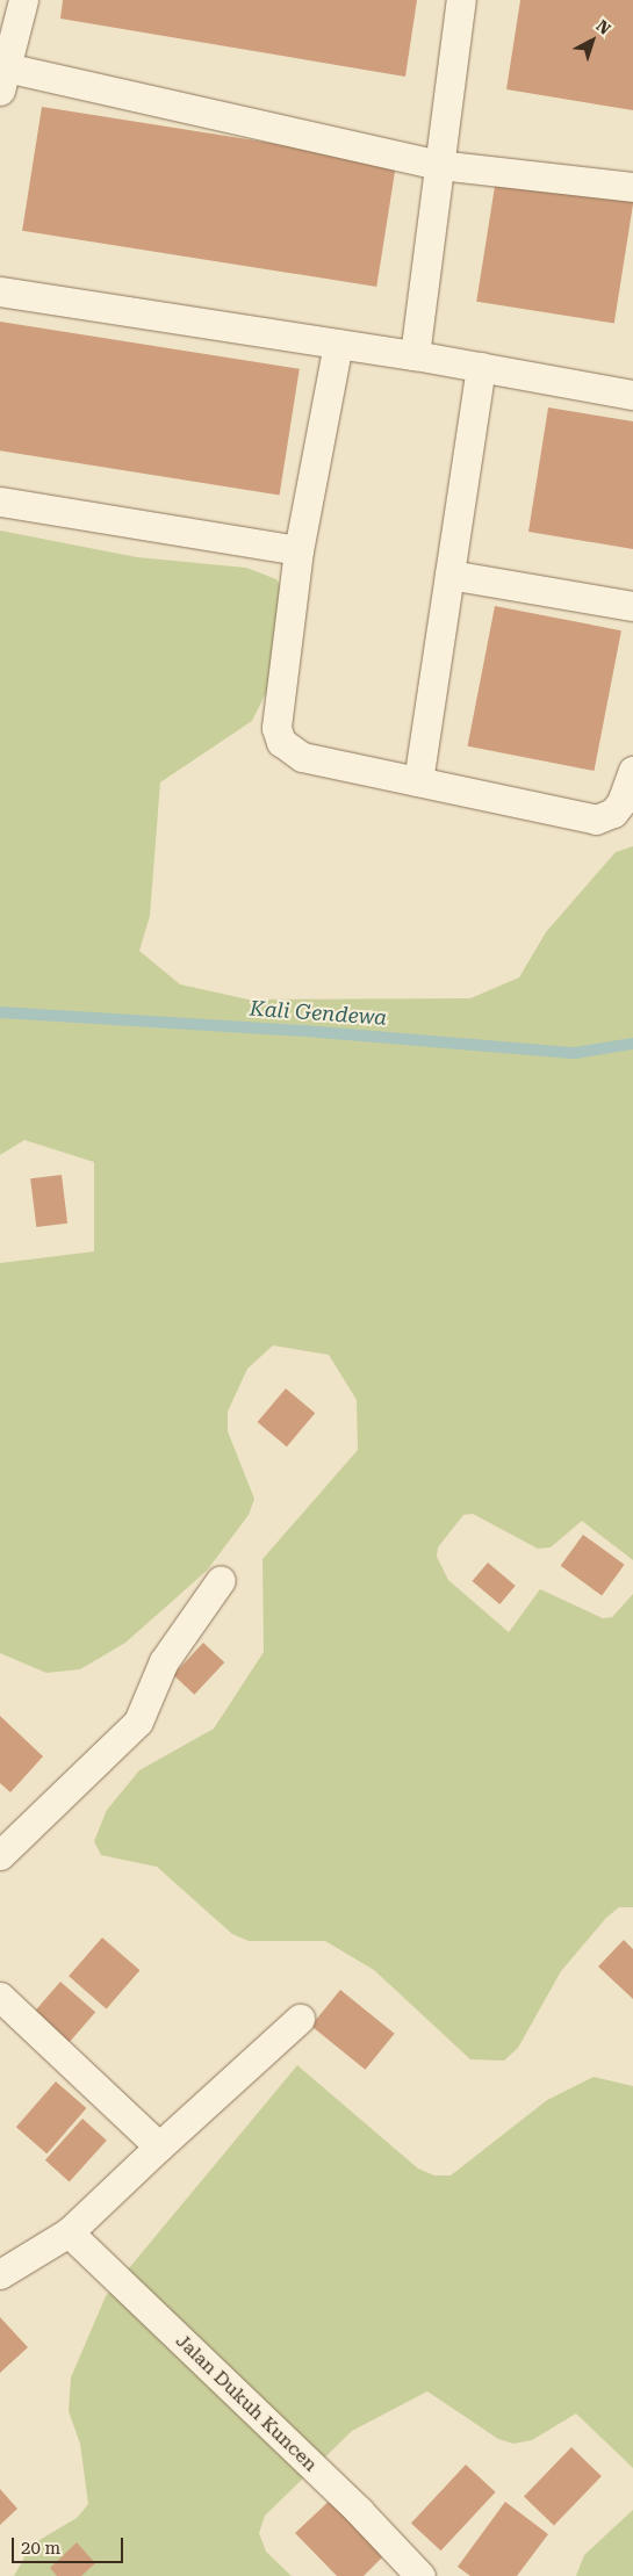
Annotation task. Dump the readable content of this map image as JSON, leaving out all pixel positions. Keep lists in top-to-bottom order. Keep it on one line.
{"streets":{"street":["Jalan Dukuh Kuncen"]},"water":["Kali Gendewa"],"scale_bar":"20 m","north":"top right"}
